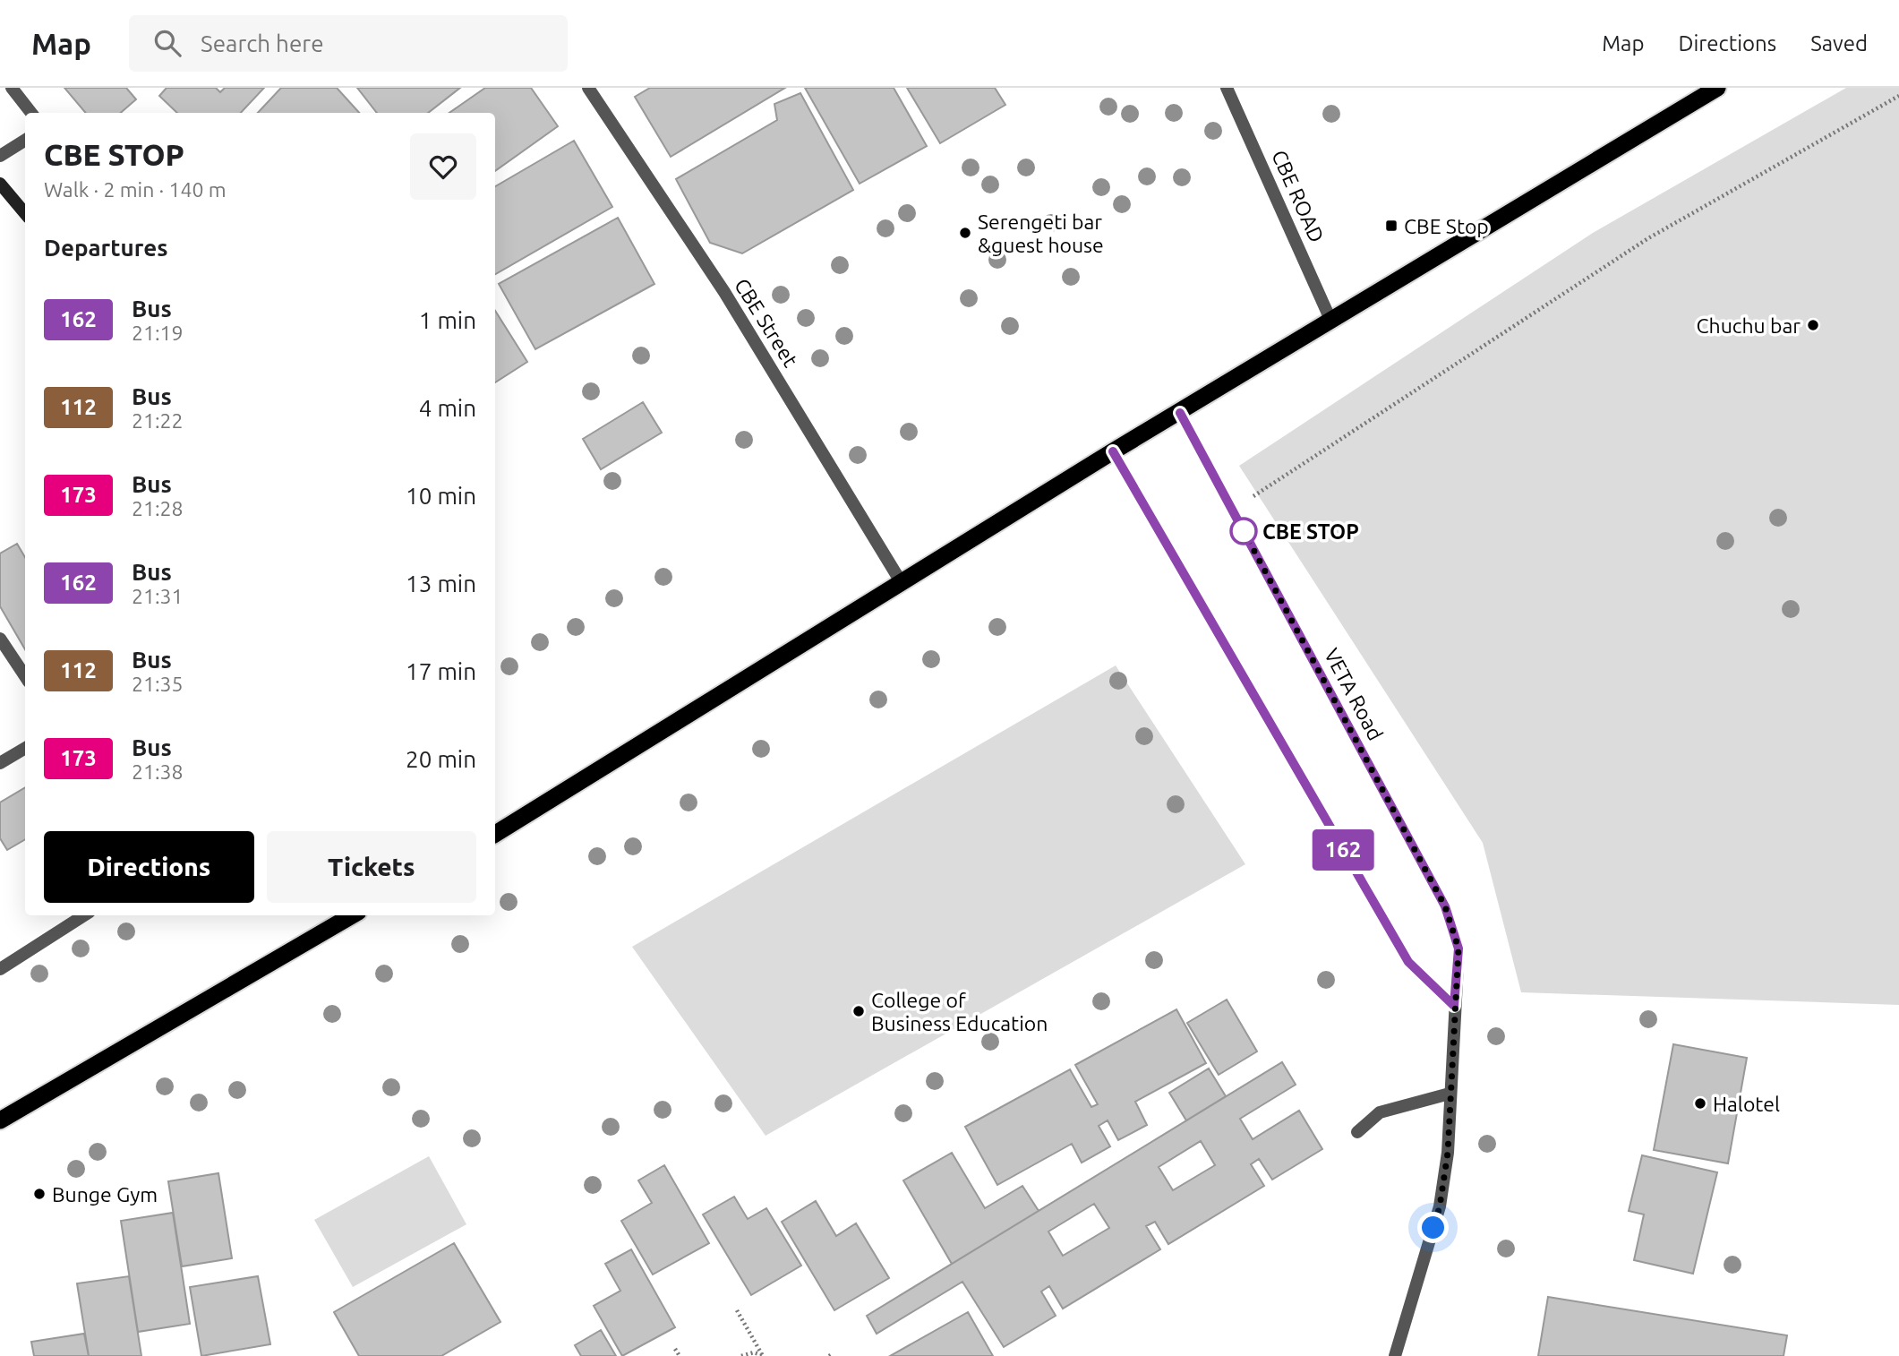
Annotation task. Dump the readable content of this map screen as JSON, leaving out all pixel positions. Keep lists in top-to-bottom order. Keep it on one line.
{"streets":{"street":["CBE ROAD","CBE Street","VETA Road"]},"places":{"transit":["CBE Stop"],"other":["Serengeti bar &guest house","Chuchu bar","CBE STOP","College of Business Education","Halotel","Bunge Gym"]},"lines":["bus line 162"],"page":{"header":"Map","search":"Search here","nav":["Map","Directions","Saved"],"on_map":"162","heading":[["CBE STOP","Walk · 2 min · 140 m"],"Departures"],"list":[{"mark":"162","name":"Bus","note":"21:19","value":"1 min"},{"mark":"112","name":"Bus","note":"21:22","value":"4 min"},{"mark":"173","name":"Bus","note":"21:28","value":"10 min"},{"mark":"162","name":"Bus","note":"21:31","value":"13 min"},{"mark":"112","name":"Bus","note":"21:35","value":"17 min"},{"mark":"173","name":"Bus","note":"21:38","value":"20 min"}],"buttons":["Directions","Tickets"]}}
